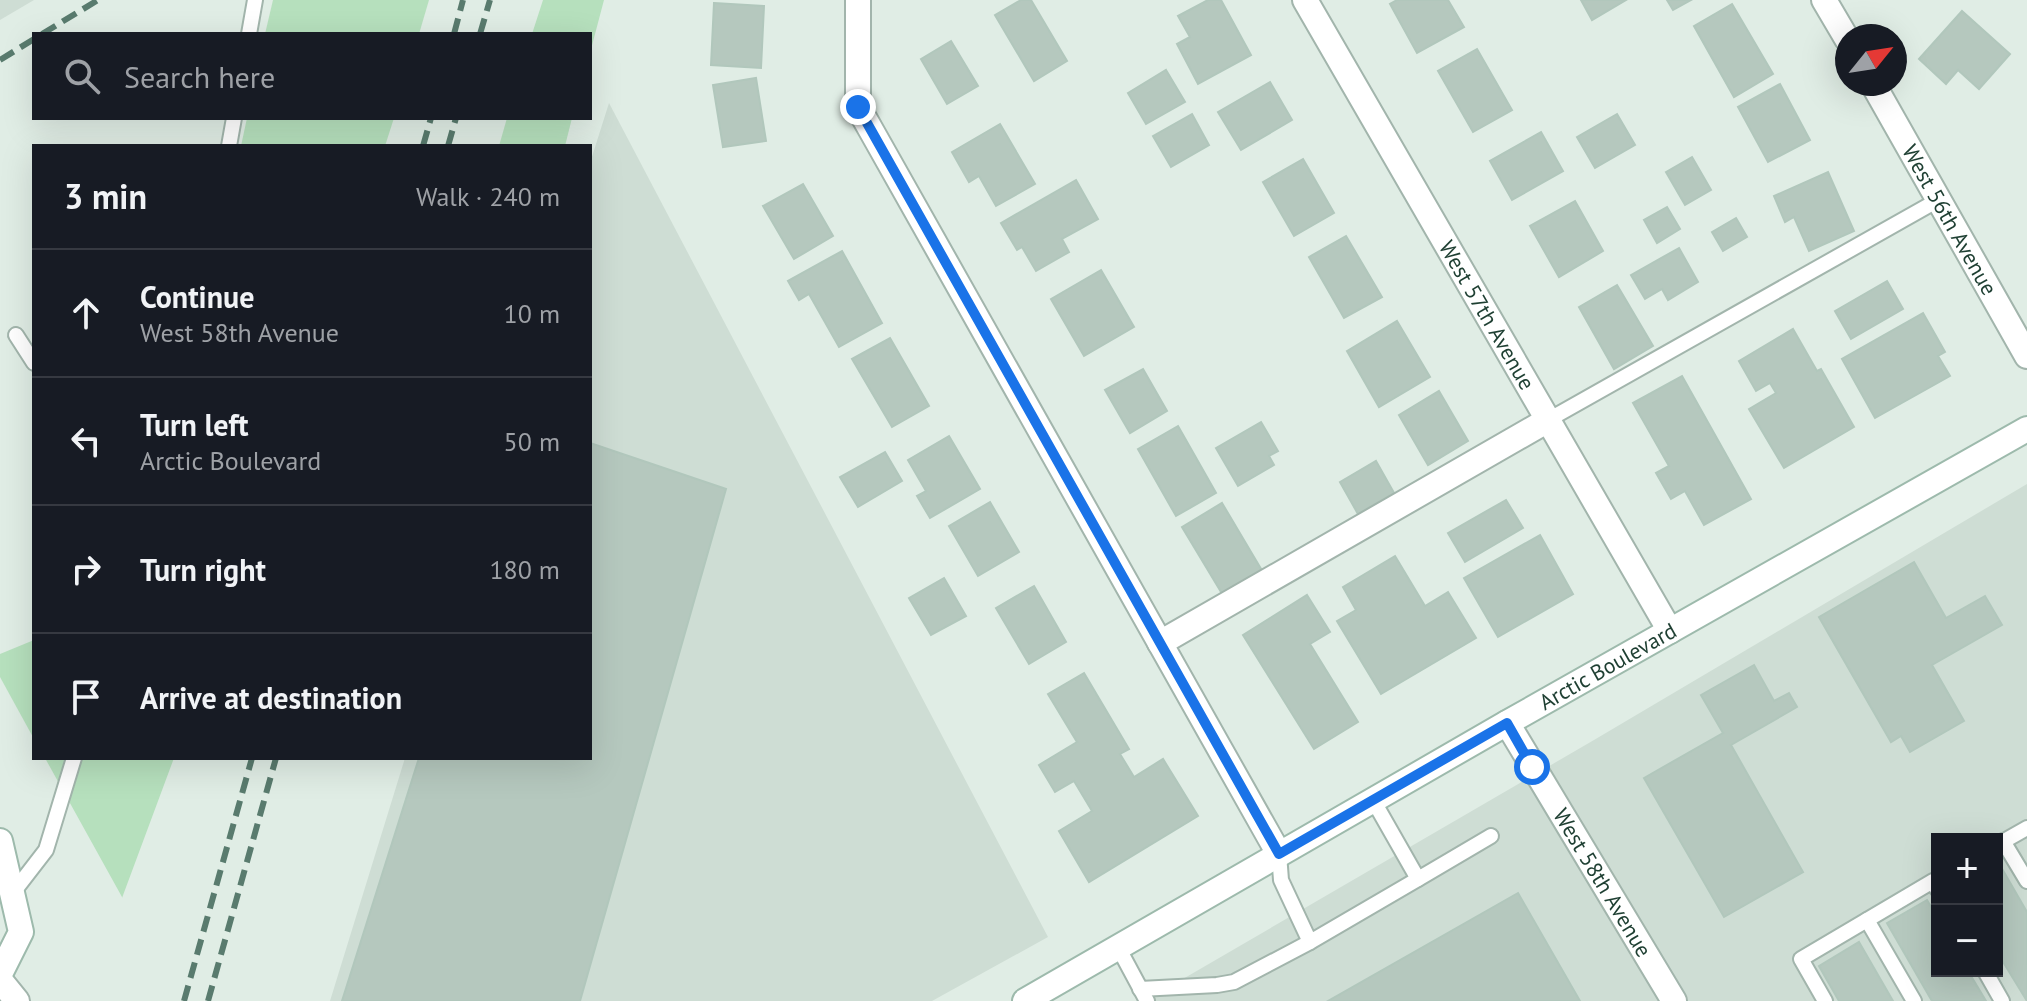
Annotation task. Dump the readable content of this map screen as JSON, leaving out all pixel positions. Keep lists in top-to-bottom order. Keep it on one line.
{"streets":{"street":["West 56th Avenue","West 57th Avenue","Arctic Boulevard","West 58th Avenue"]},"crossings":[["West 57th Avenue","Arctic Boulevard"],["Arctic Boulevard","West 58th Avenue"]],"north":"top right","page":{"search":"Search here","heading":["3 min","Walk · 240 m"],"list":[["Continue","West 58th Avenue","10 m"],["Turn left","Arctic Boulevard","50 m"],["Turn right","180 m"],"Arrive at destination"],"map_buttons":["+","−"]}}
